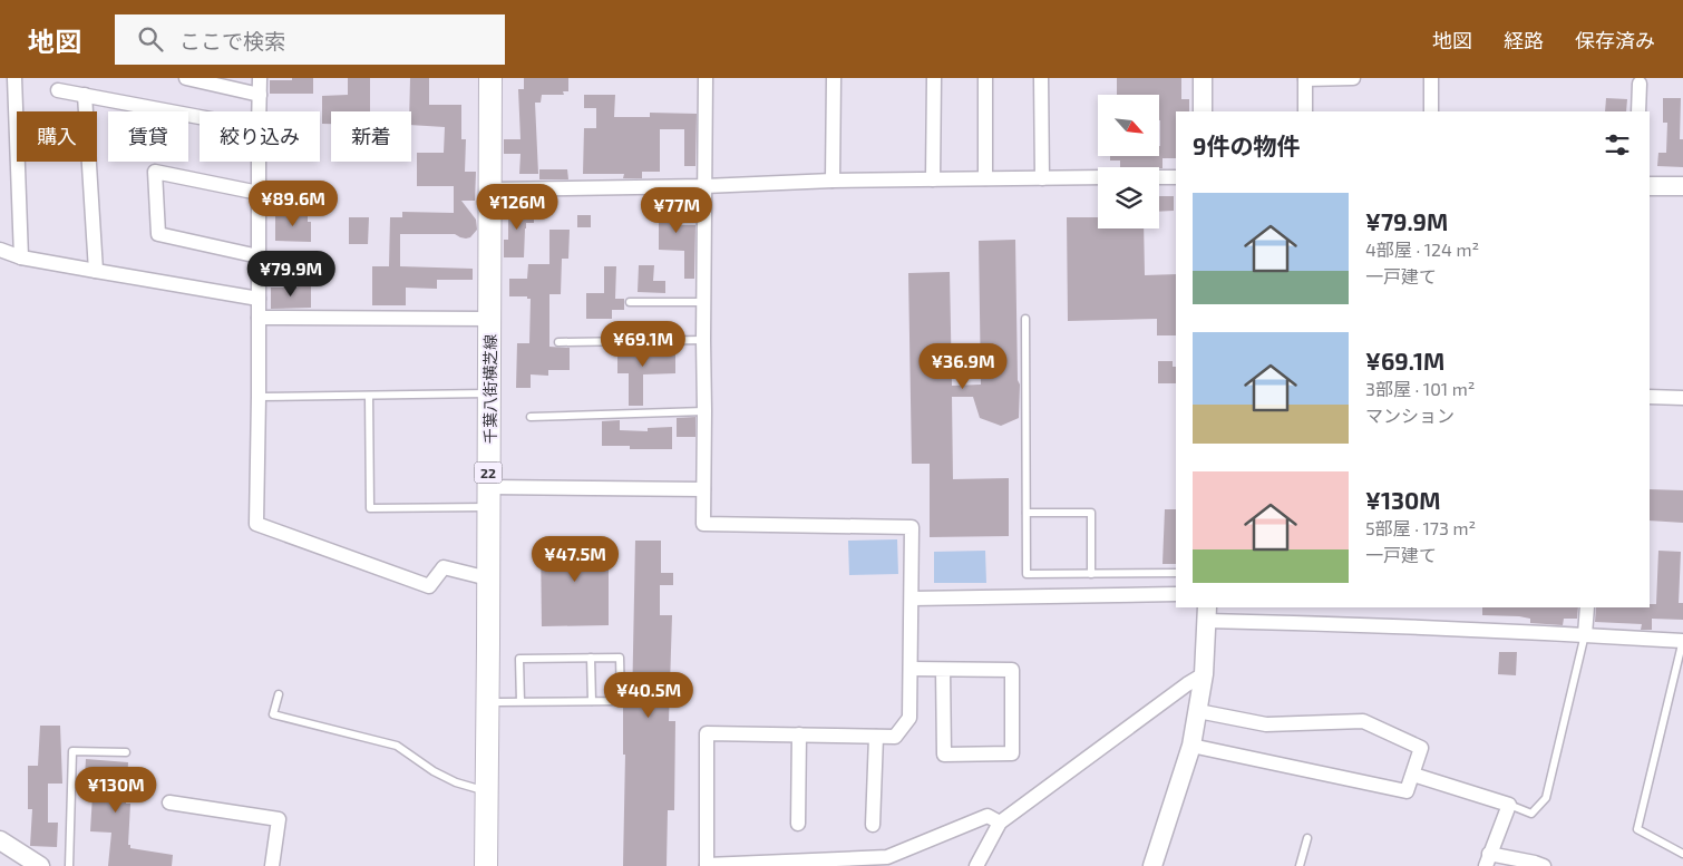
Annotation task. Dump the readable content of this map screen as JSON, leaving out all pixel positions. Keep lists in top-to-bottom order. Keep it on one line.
{"streets":{"main road":["千葉八街横芝線","22"]},"north":"bottom right","page":{"header":"地図","search":"ここで検索","nav":["地図","経路","保存済み"],"chip":["購入","賃貸","絞り込み","新着"],"heading":"9件の物件","list":[{"name":"¥79.9M","note":"4部屋 · 124 m² · 一戸建て"},{"name":"¥69.1M","note":"3部屋 · 101 m² · マンション"},{"name":"¥130M","note":"5部屋 · 173 m² · 一戸建て"}],"price":["¥89.6M","¥126M","¥77M","¥79.9M","¥69.1M","¥36.9M","¥47.5M","¥40.5M","¥130M"]}}
